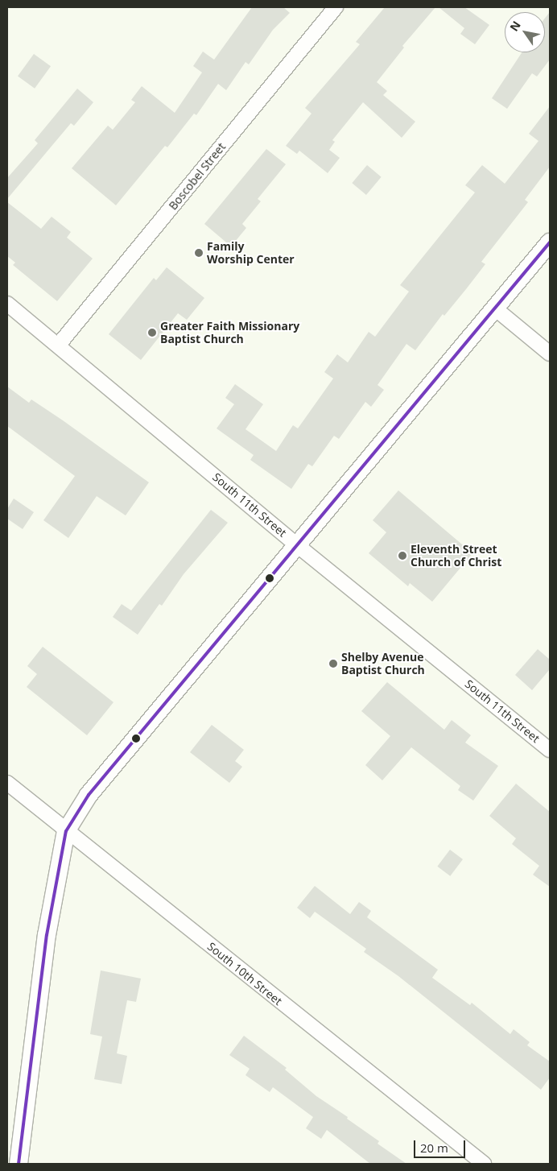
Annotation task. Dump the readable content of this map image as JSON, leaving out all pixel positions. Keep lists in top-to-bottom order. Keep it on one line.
{"streets":{"street":["Boscobel Street","South 11th Street","South 10th Street"]},"crossings":[["Boscobel Street","South 11th Street"]],"places":["Family Worship Center","Greater Faith Missionary Baptist Church","Eleventh Street Church of Christ","Shelby Avenue Baptist Church"],"scale_bar":"20 m","north":"top left"}
